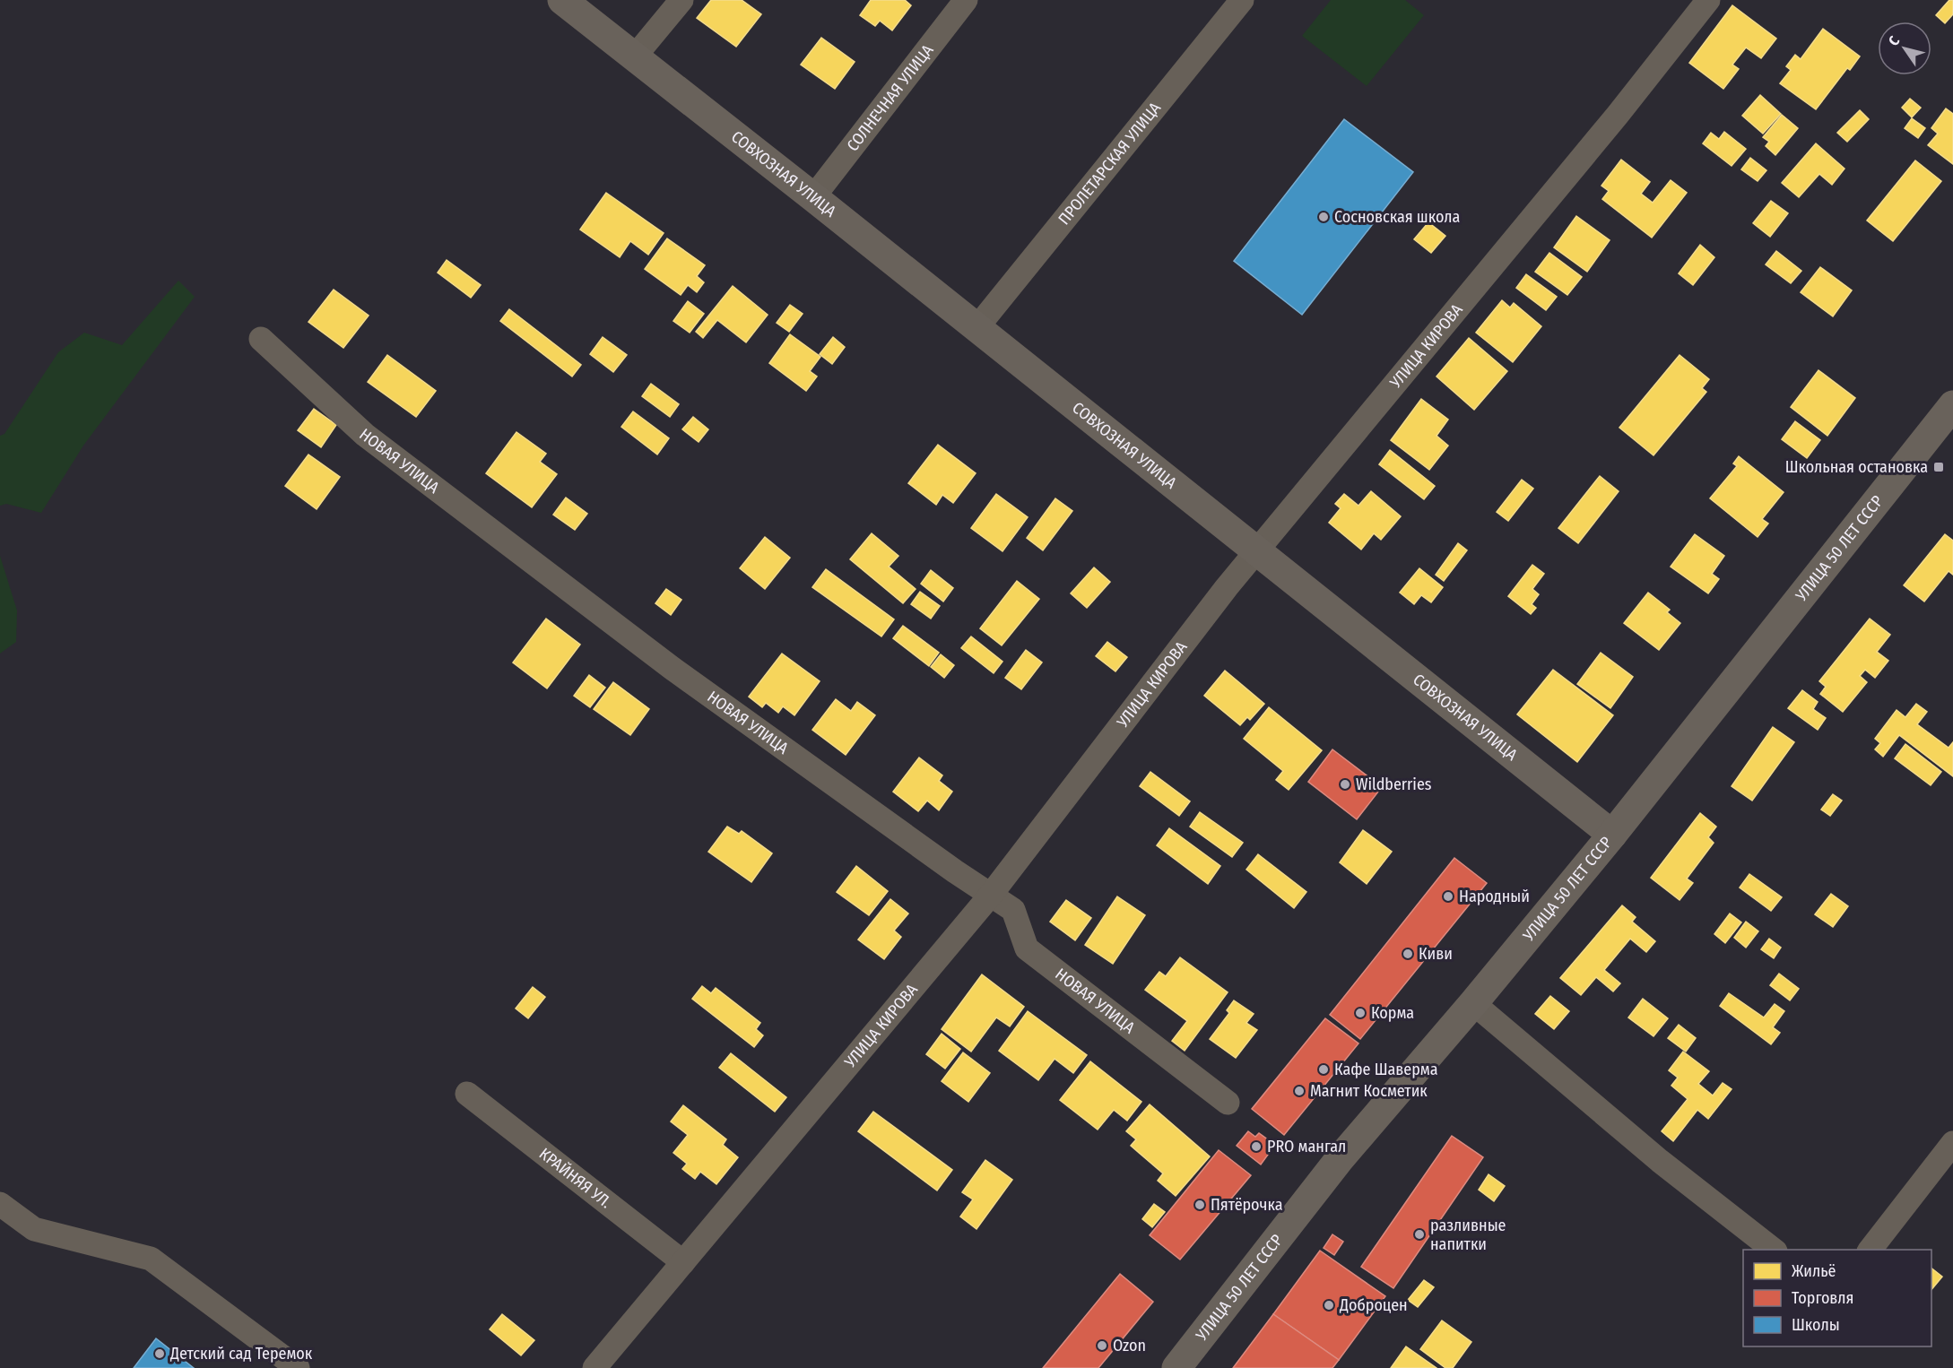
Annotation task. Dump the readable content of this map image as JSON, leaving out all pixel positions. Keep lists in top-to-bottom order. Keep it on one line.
{"streets":{"main road":["СОВХОЗНАЯ УЛИЦА","УЛИЦА 50 ЛЕТ СССР"],"street":["СОЛНЕЧНАЯ УЛИЦА","ПРОЛЕТАРСКАЯ УЛИЦА","УЛИЦА КИРОВА","НОВАЯ УЛИЦА","КРАЙНЯЯ УЛ."]},"crossings":[["СОЛНЕЧНАЯ УЛИЦА","СОВХОЗНАЯ УЛИЦА"],["ПРОЛЕТАРСКАЯ УЛИЦА","СОВХОЗНАЯ УЛИЦА"],["СОВХОЗНАЯ УЛИЦА","УЛИЦА КИРОВА"],["СОВХОЗНАЯ УЛИЦА","УЛИЦА 50 ЛЕТ СССР"],["УЛИЦА КИРОВА","НОВАЯ УЛИЦА"],["УЛИЦА КИРОВА","КРАЙНЯЯ УЛ."]],"places":{"other":["Сосновская школа","Wildberries","Народный","Киви","Корма","Кафе Шаверма","Магнит Косметик","PRO мангал","Пятёрочка","разливные напитки","Доброцен","Ozon","Детский сад Теремок"],"transit":["Школьная остановка"]},"legend":["Жильё","Торговля","Школы"],"north":"top left"}
